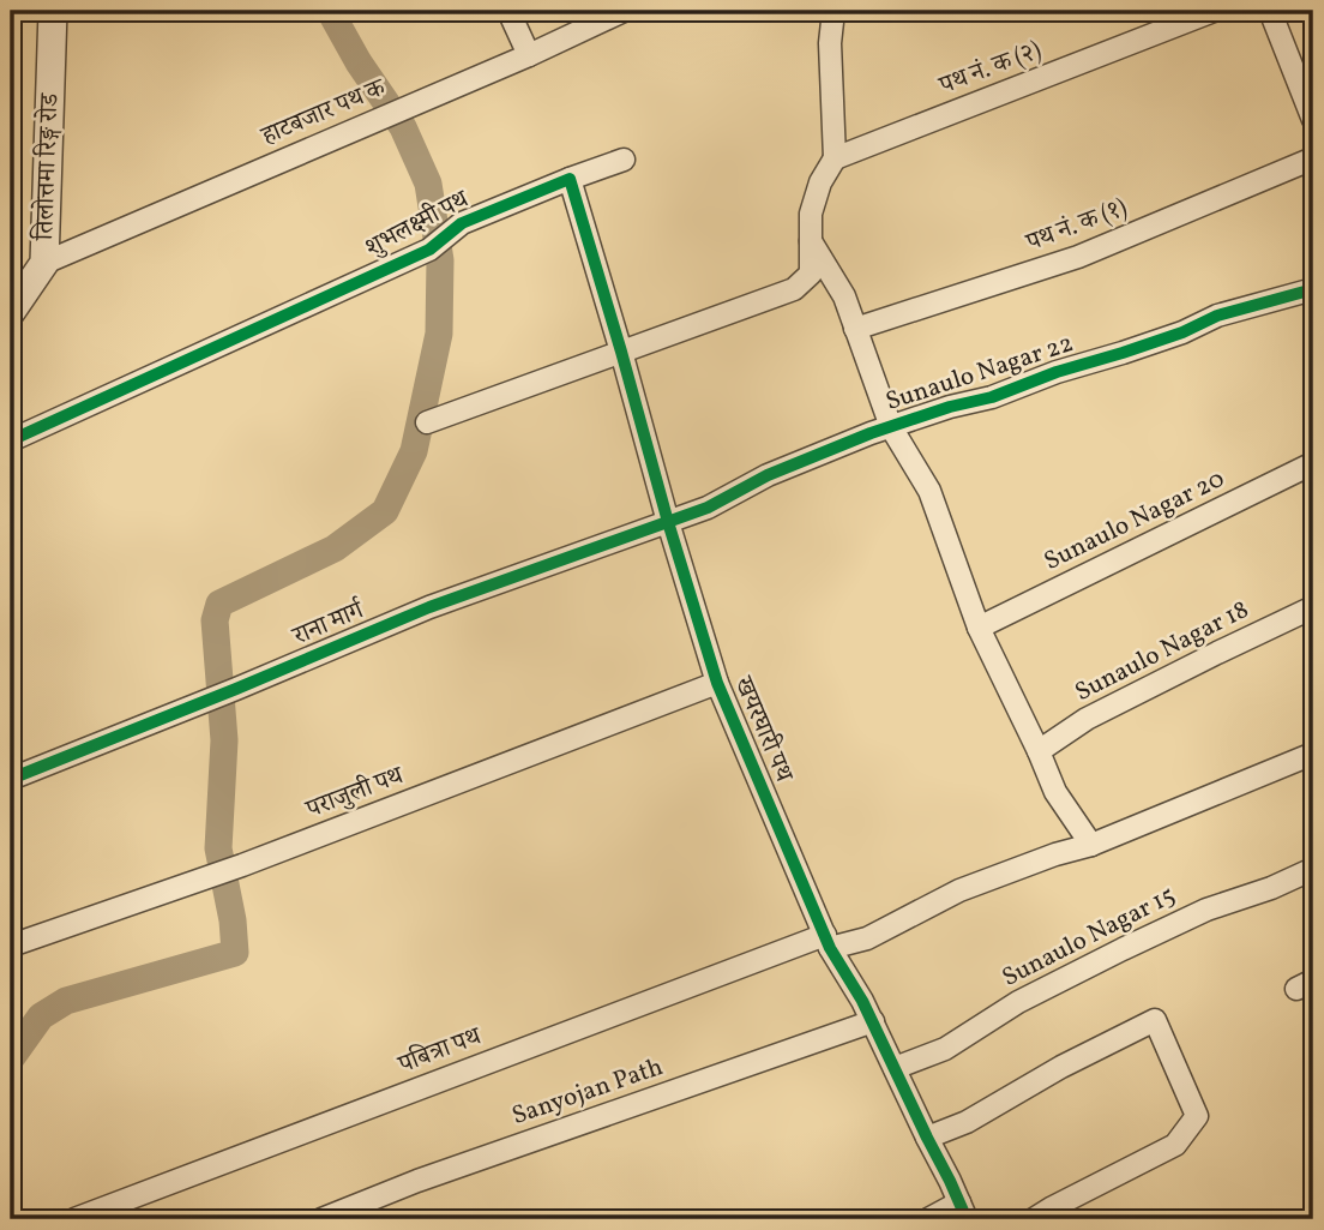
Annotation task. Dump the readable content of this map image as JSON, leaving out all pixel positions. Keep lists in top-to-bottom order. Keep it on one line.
{"streets":{"street":["पथ नं. क (२)","हाटबजार पथ क","तिलोत्तमा रिङ्ग रोड","शुभलक्ष्मी पथ","पथ नं. क (१)","Sunaulo Nagar 22","Sunaulo Nagar 20","राना मार्ग","Sunaulo Nagar 18","खयरघारी पथ","पराजुली पथ","Sunaulo Nagar 15","पबित्रा पथ","Sanyojan Path"]},"crossings":[["हाटबजार पथ क","तिलोत्तमा रिङ्ग रोड"],["Sunaulo Nagar 22","राना मार्ग"],["Sunaulo Nagar 22","खयरघारी पथ"],["राना मार्ग","खयरघारी पथ"],["खयरघारी पथ","पराजुली पथ"],["खयरघारी पथ","Sunaulo Nagar 15"],["खयरघारी पथ","पबित्रा पथ"],["खयरघारी पथ","Sanyojan Path"]]}
